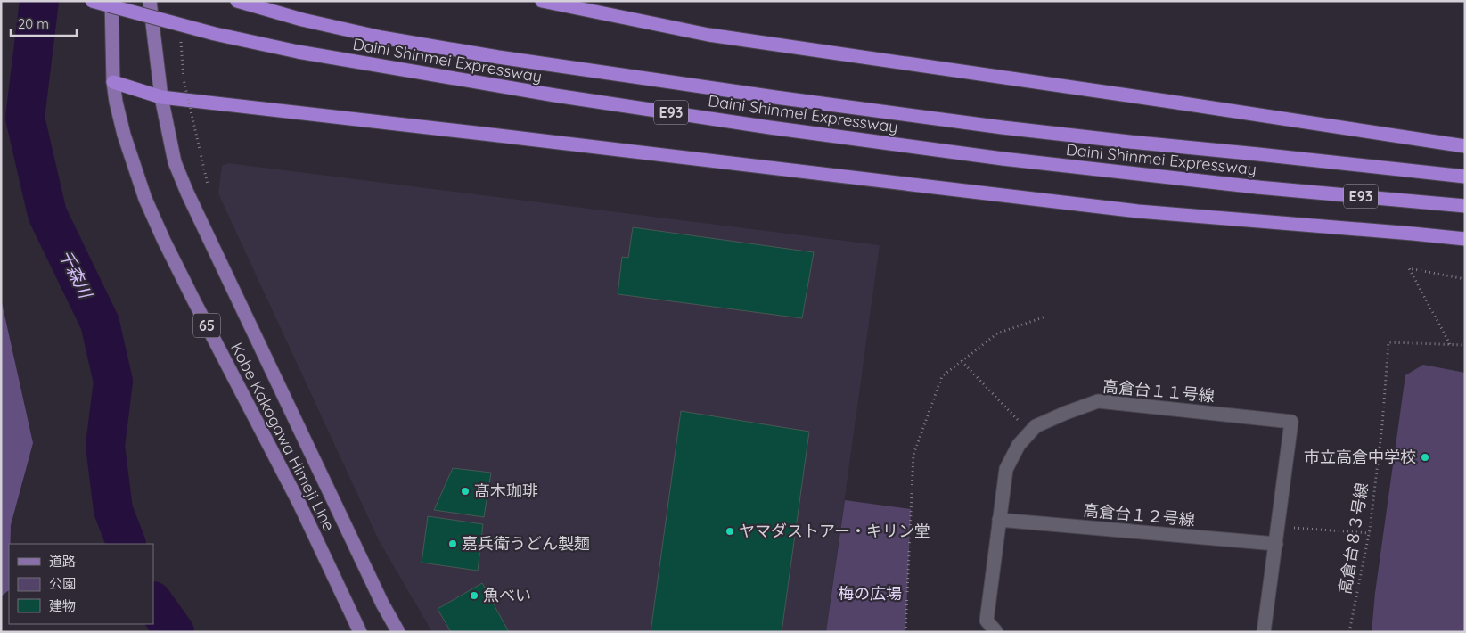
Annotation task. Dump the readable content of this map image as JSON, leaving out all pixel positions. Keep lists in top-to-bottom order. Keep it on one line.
{"streets":{"highway":["Daini Shinmei Expressway","E93"],"main road":["65","Kobe Kakogawa Himeji Line"],"street":["高倉台１１号線","高倉台１２号線"],"path":["高倉台８３号線"]},"crossings":[["高倉台１１号線","高倉台１２号線"]],"water":["千森川"],"parks":["梅の広場"],"places":["市立高倉中学校","髙木珈琲","ヤマダストアー・キリン堂","嘉兵衛うどん製麺","魚べい"],"legend":["道路","公園","建物"],"scale_bar":"20 m"}
